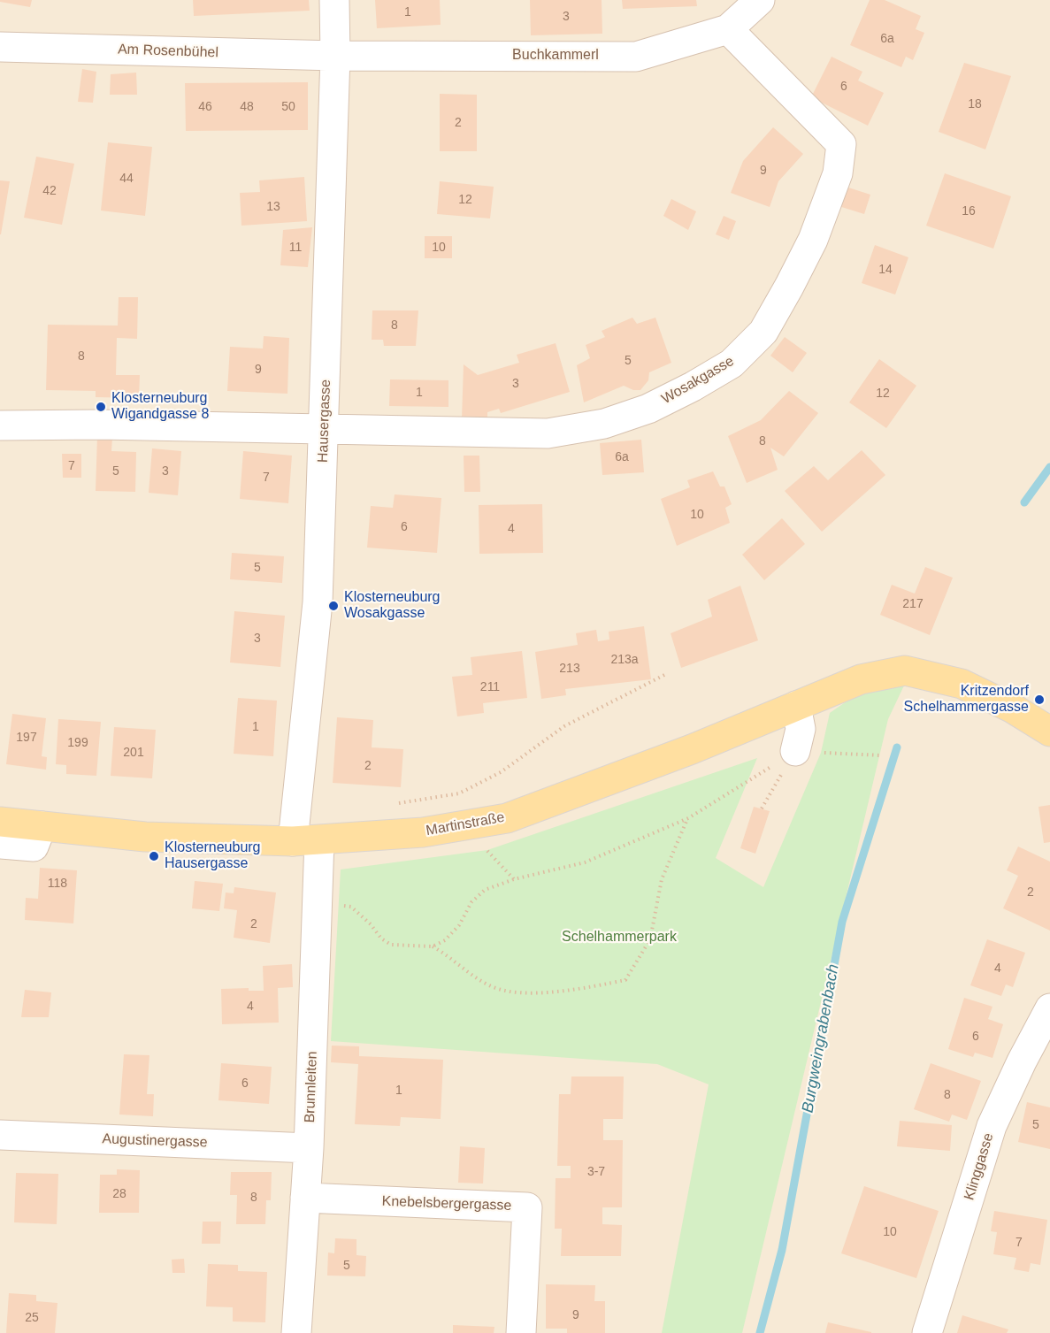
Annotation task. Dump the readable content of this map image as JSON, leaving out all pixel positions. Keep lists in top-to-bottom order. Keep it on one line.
{"streets":{"main road":["Martinstraße"],"street":["Am Rosenbühel","Buchkammerl","Wosakgasse","Hausergasse","Brunnleiten","Augustinergasse","Klinggasse","Knebelsbergergasse"]},"crossings":[["Am Rosenbühel","Buchkammerl"],["Am Rosenbühel","Hausergasse"],["Buchkammerl","Wosakgasse"],["Buchkammerl","Hausergasse"],["Wosakgasse","Hausergasse"],["Hausergasse","Martinstraße"],["Hausergasse","Brunnleiten"],["Martinstraße","Brunnleiten"],["Brunnleiten","Augustinergasse"],["Brunnleiten","Knebelsbergergasse"]],"water":["Burgweingrabenbach"],"parks":["Schelhammerpark"],"places":["Klosterneuburg Wigandgasse 8","Klosterneuburg Wosakgasse","Kritzendorf Schelhammergasse","Klosterneuburg Hausergasse"],"house_numbers":["1","3","6a","6","18","46","48","50","2","9","44","42","12","13","16","11","10","14","8","8","5","9","3","1","12","8","6a","7","5","3","7","10","6","4","5","217","3","213a","213","211","1","197","199","201","2","118","2","2","4","4","6","6","1","8","5","3-7","28","8","10","7","5","9","25"]}
